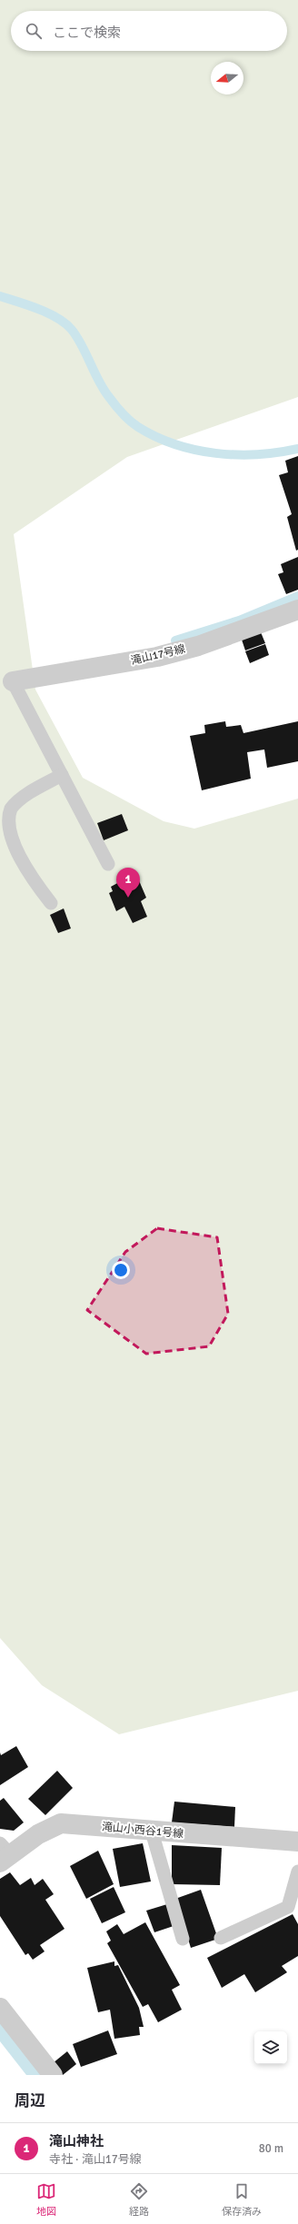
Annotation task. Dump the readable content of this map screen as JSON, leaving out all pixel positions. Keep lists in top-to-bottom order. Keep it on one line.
{"streets":{"street":["滝山17号線","滝山小西谷1号線"]},"north":"left","page":{"search":"ここで検索","pins":"1","heading":"周辺","list":[{"mark":"1","name":"滝山神社","note":"寺社 · 滝山17号線","value":"80 m"}],"nav":["地図","経路","保存済み"]}}
